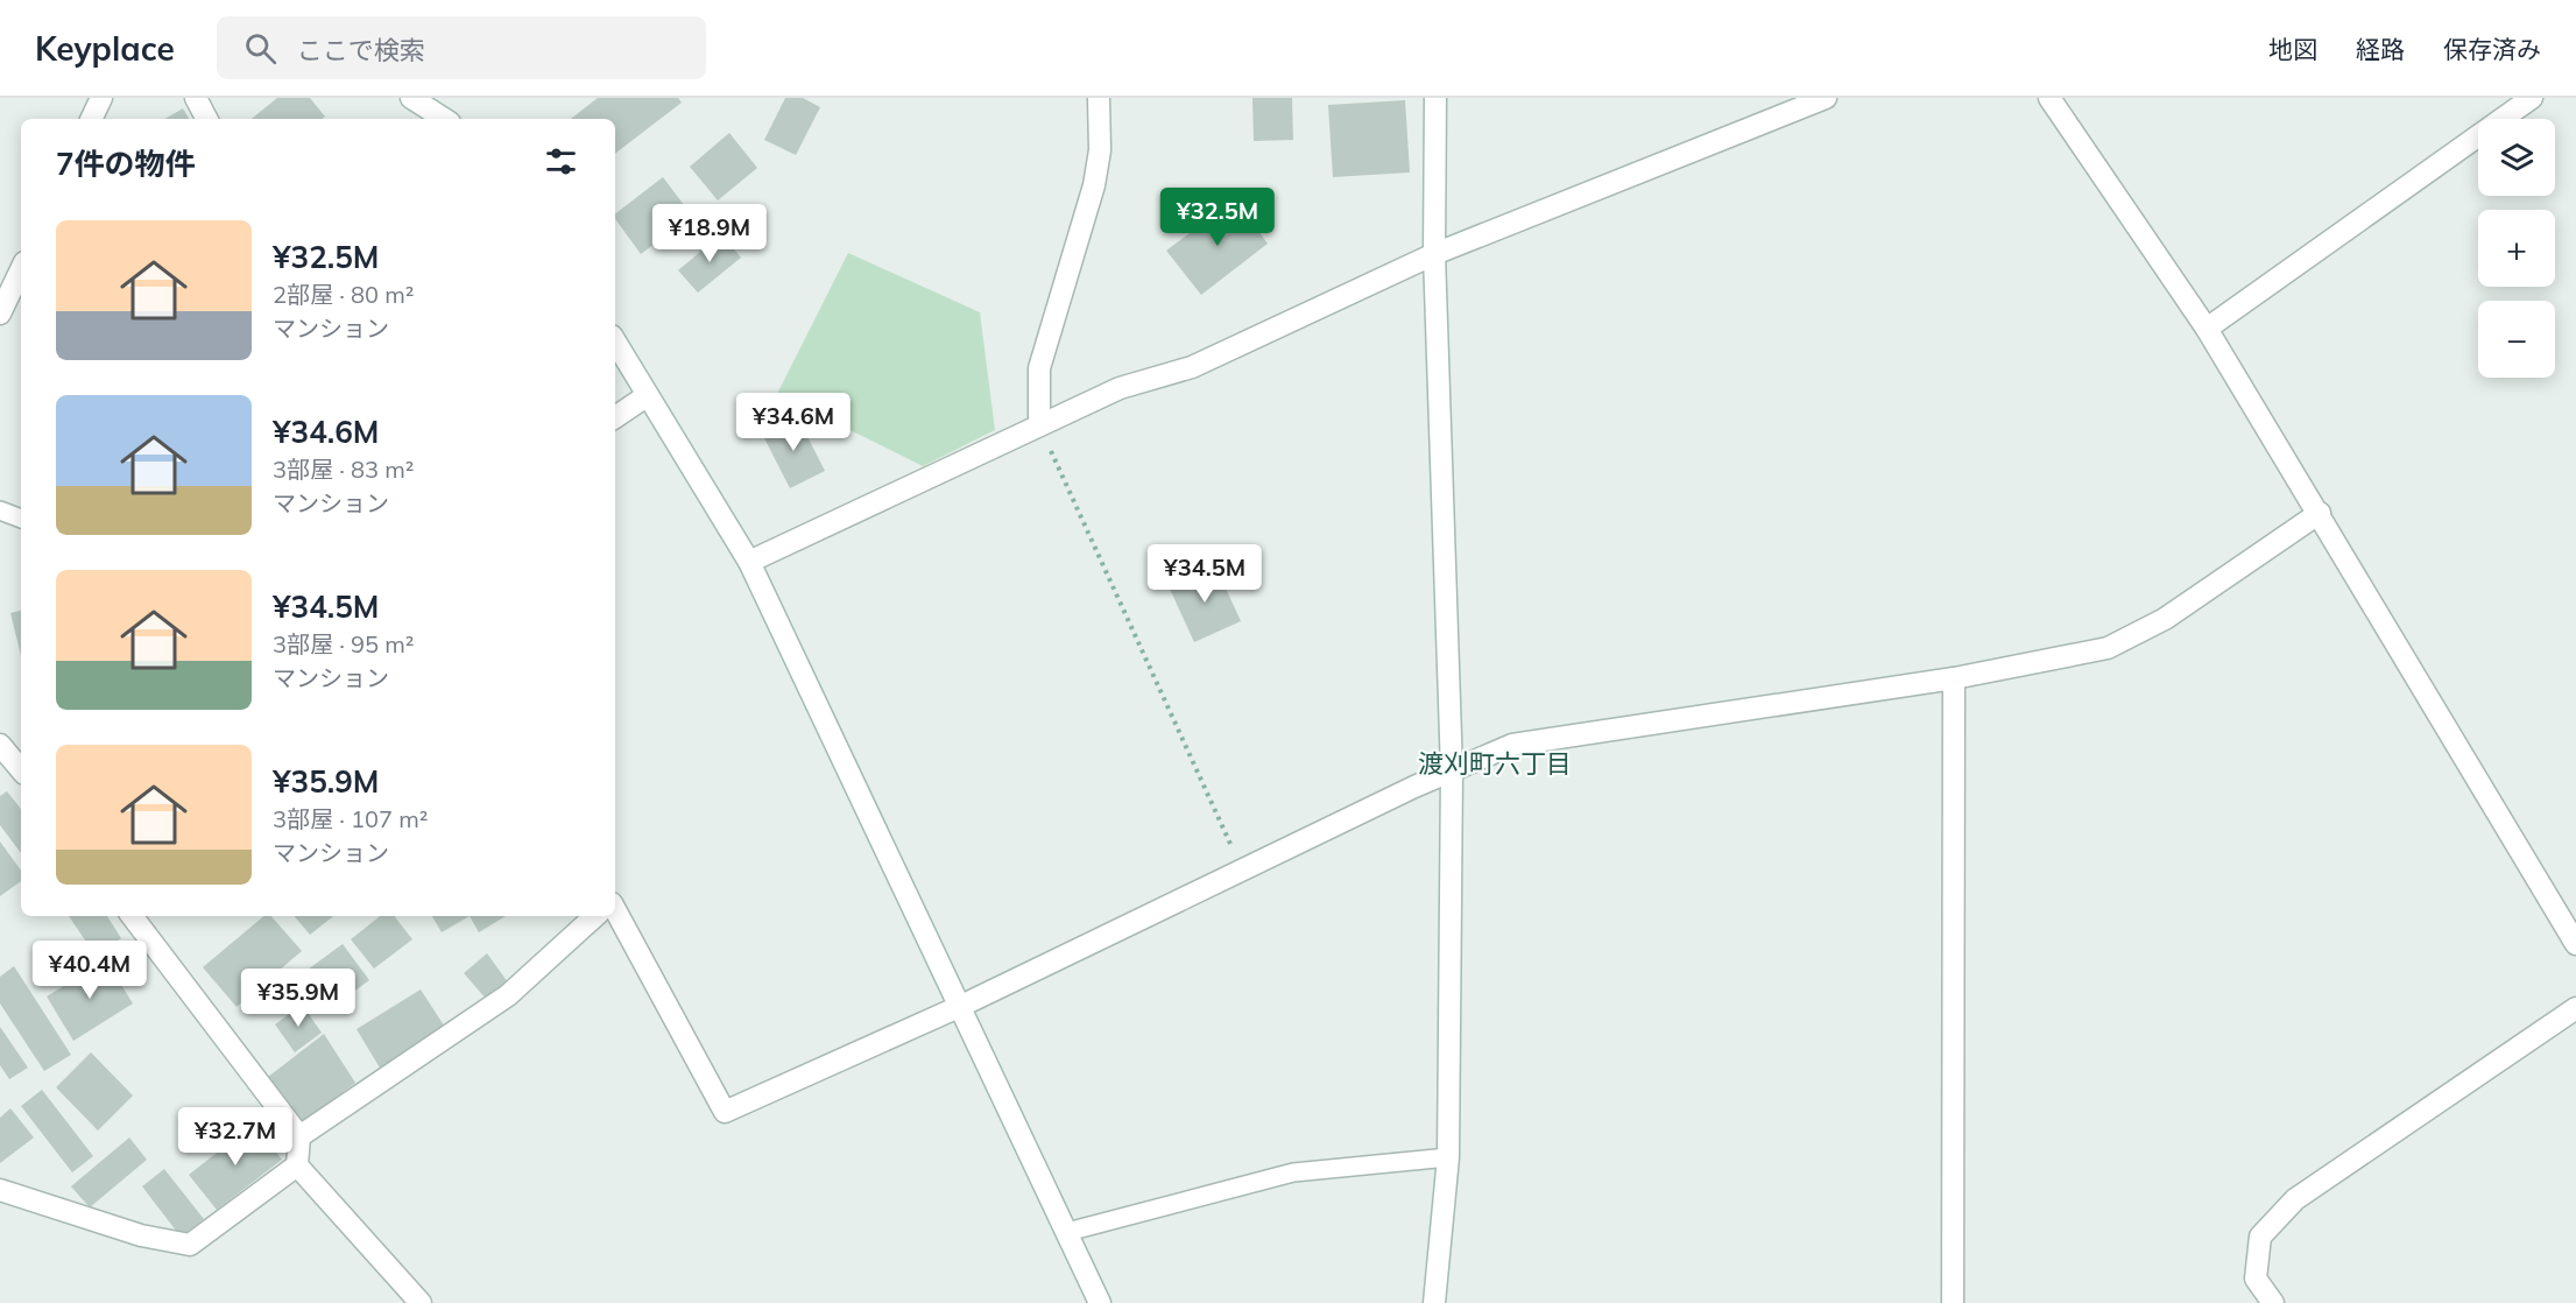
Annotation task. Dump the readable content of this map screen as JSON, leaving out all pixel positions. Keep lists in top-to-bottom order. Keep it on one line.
{"districts":["渡刈町六丁目"],"page":{"header":"Keyplace","search":"ここで検索","nav":["地図","経路","保存済み"],"map_buttons":["+","−"],"heading":"7件の物件","price":["¥32.5M","¥18.9M","¥34.6M","¥34.5M","¥40.4M","¥35.9M","¥32.7M"],"list":[{"name":"¥32.5M","note":"2部屋 · 80 m² · マンション"},{"name":"¥34.6M","note":"3部屋 · 83 m² · マンション"},{"name":"¥34.5M","note":"3部屋 · 95 m² · マンション"},{"name":"¥35.9M","note":"3部屋 · 107 m² · マンション"}]}}
